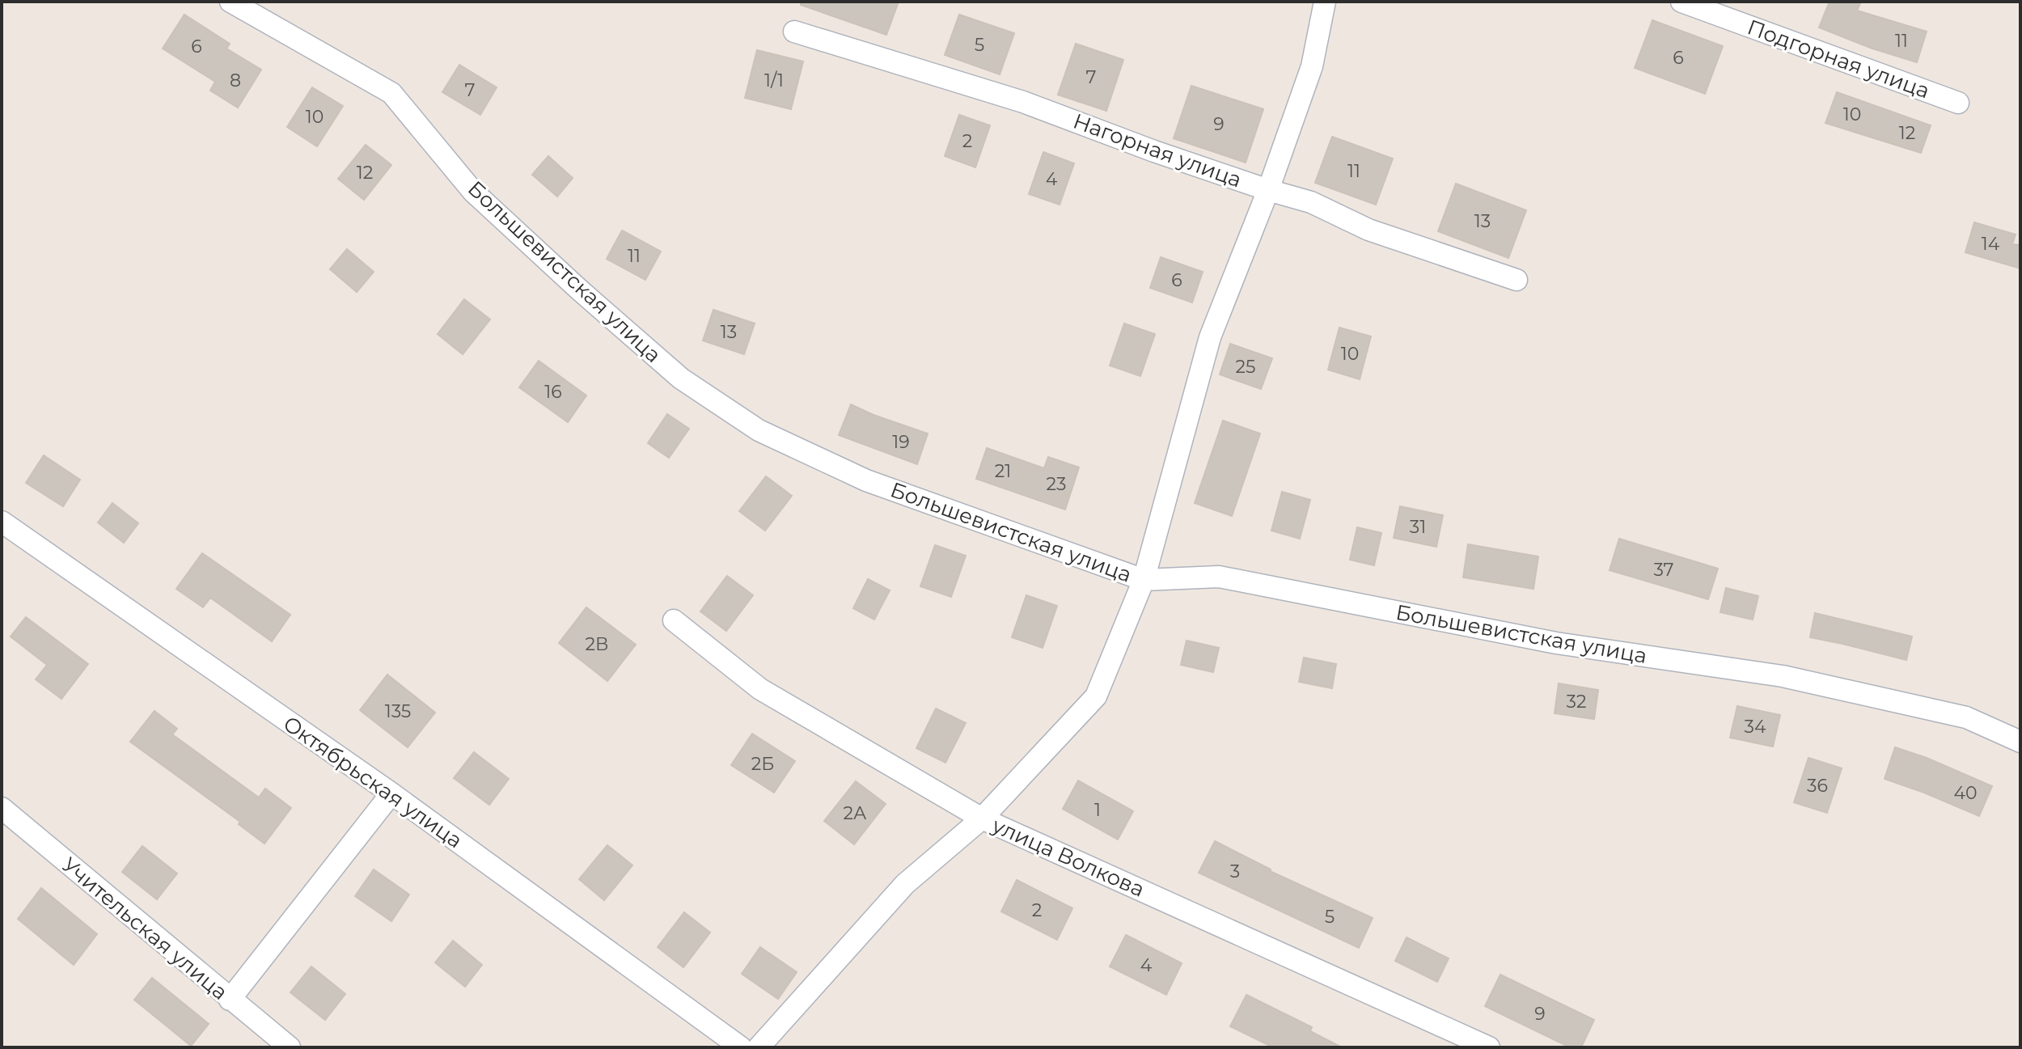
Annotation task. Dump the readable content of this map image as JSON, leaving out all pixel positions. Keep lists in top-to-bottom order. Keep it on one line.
{"streets":{"street":["Подгорная улица","Нагорная улица","Большевистская улица","Октябрьская улица","улица Волкова","Учительская улица"]},"house_numbers":["11","5","6","6","7","8","1/1","7","10","10","9","12","2","11","12","4","13","14","11","6","13","10","25","16","19","21","23","31","37","2В","32","135","34","2Б","36","40","1","2А","3","2","5","4","9"]}
